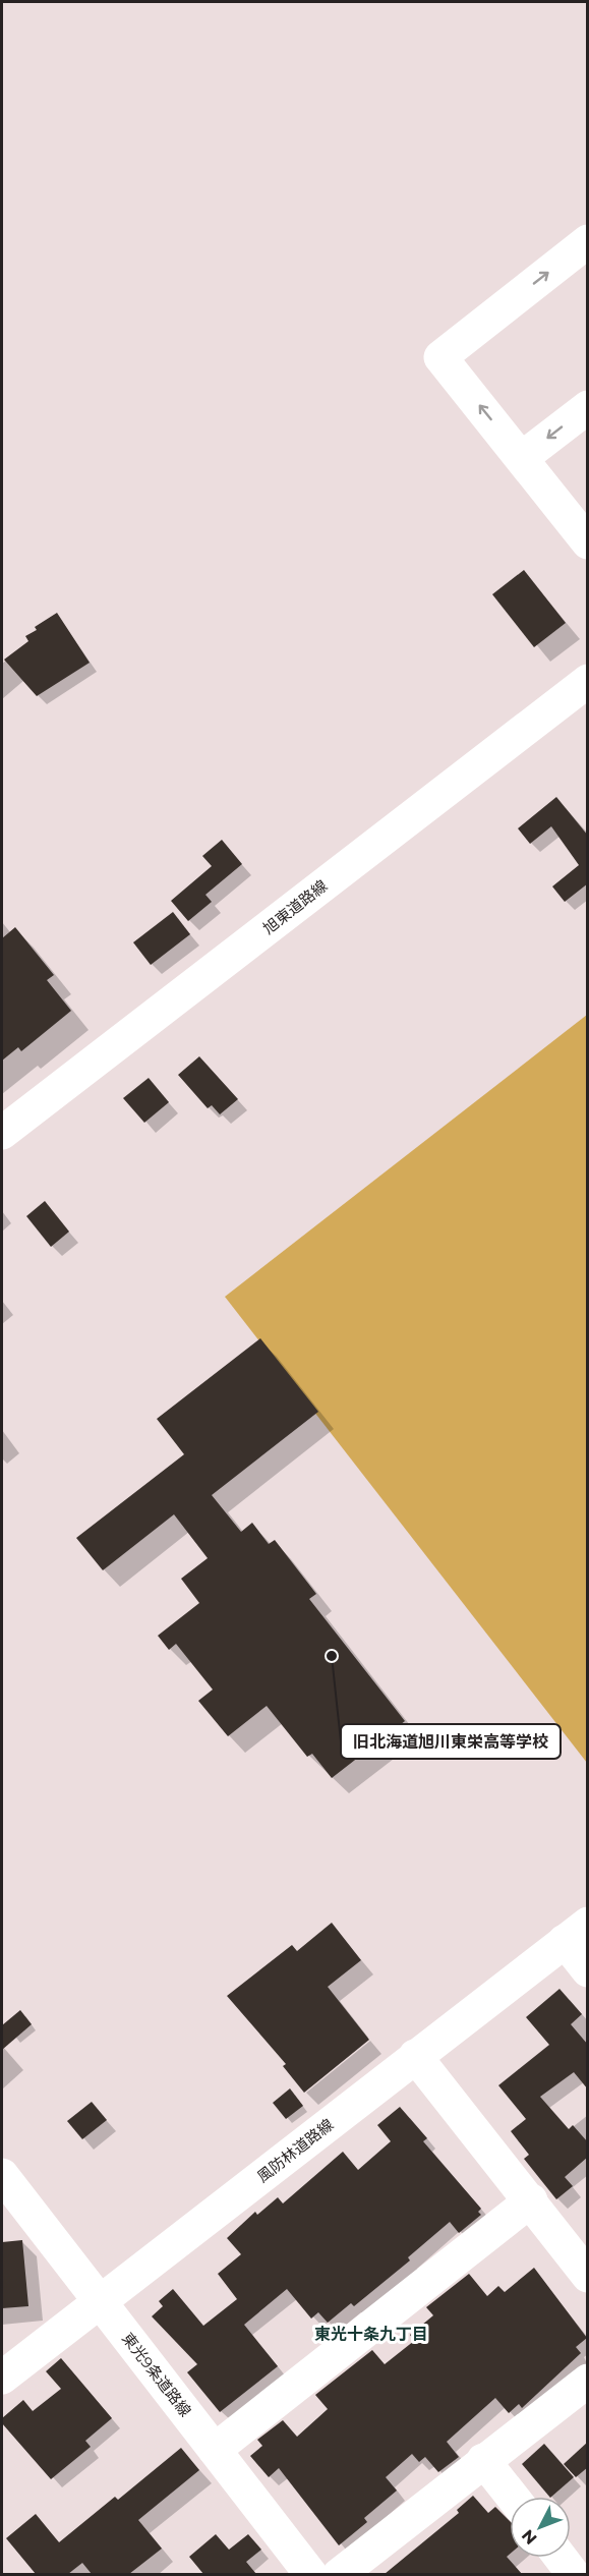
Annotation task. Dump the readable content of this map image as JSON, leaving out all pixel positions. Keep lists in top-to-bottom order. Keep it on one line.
{"streets":{"street":["旭東道路線","風防林道路線","東光9条道路線"]},"crossings":[["風防林道路線","東光9条道路線"]],"districts":["東光十条九丁目"],"places":["旧北海道旭川東栄高等学校"],"north":"bottom left"}
